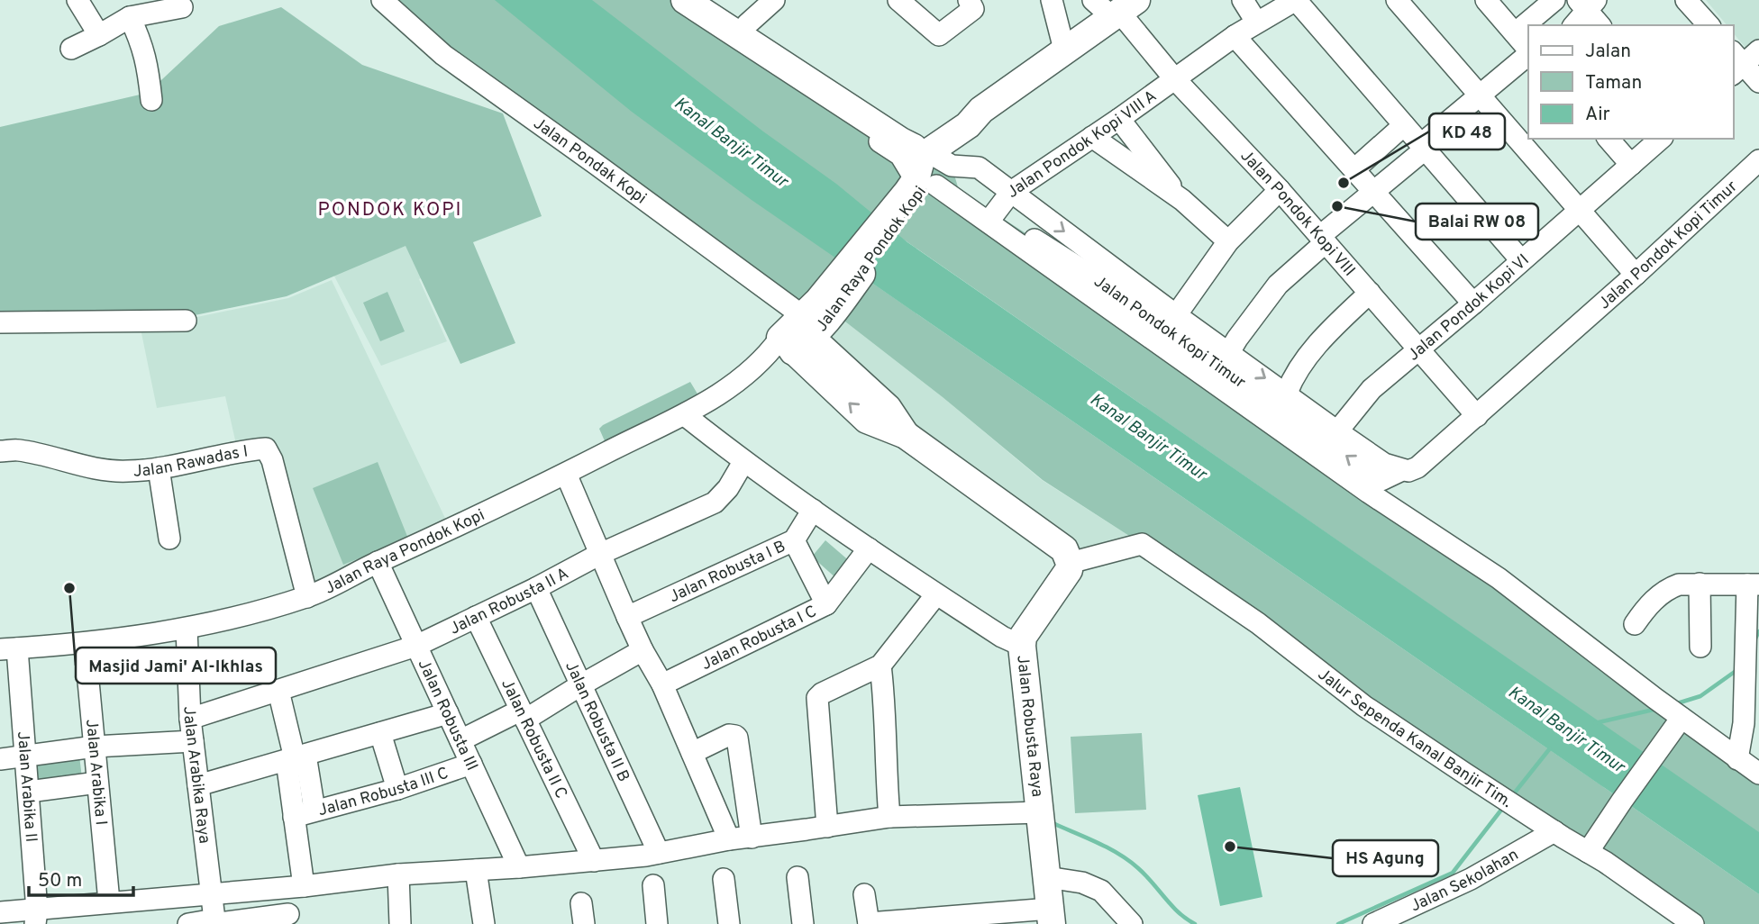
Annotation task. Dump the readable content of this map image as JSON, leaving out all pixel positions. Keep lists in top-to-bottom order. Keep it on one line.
{"streets":{"main road":["Jalan Raya Pondok Kopi","Jalan Robusta Raya"],"street":["Jalan Pondok Kopi VIII A","Jalan Pondak Kopi","Jalan Pondok Kopi VIII","Jalan Pondok Kopi Timur","Jalan Pondok Kopi VI","Jalan Rawadas I","Jalan Robusta I B","Jalan Robusta II A","Jalan Robusta I C","Jalan Robusta III","Jalan Robusta II B","Jalur Sependa Kanal Banjir Tim.","Jalan Robusta II C","Jalan Arabika I","Jalan Arabika Raya","Jalan Arabika II","Jalan Robusta III C","Jalan Sekolahan"]},"crossings":[["Jalan Pondok Kopi VIII A","Jalan Pondok Kopi VIII"],["Jalan Pondok Kopi VIII A","Jalan Pondok Kopi Timur"],["Jalan Pondak Kopi","Jalan Raya Pondok Kopi"],["Jalan Pondok Kopi VIII","Jalan Pondok Kopi Timur"],["Jalan Pondok Kopi VIII","Jalan Pondok Kopi VI"],["Jalan Pondok Kopi Timur","Jalan Raya Pondok Kopi"],["Jalan Pondok Kopi Timur","Jalan Pondok Kopi VI"],["Jalan Raya Pondok Kopi","Jalan Rawadas I"],["Jalan Raya Pondok Kopi","Jalan Robusta III"],["Jalan Raya Pondok Kopi","Jalan Arabika I"],["Jalan Raya Pondok Kopi","Jalan Arabika Raya"],["Jalan Raya Pondok Kopi","Jalan Arabika II"],["Jalan Robusta II A","Jalan Robusta III"],["Jalan Robusta II A","Jalan Robusta II B"],["Jalan Robusta II A","Jalan Robusta II C"],["Jalan Robusta II A","Jalan Arabika Raya"],["Jalan Robusta III","Jalan Robusta III C"],["Jalan Robusta Raya","Jalur Sependa Kanal Banjir Tim."],["Jalur Sependa Kanal Banjir Tim.","Jalan Sekolahan"]],"districts":["PONDOK KOPI"],"water":["Kanal Banjir Timur"],"places":["KD 48","Balai RW 08","Masjid Jami' Al-Ikhlas","HS Agung"],"legend":["Jalan","Taman","Air"],"scale_bar":"50 m"}
